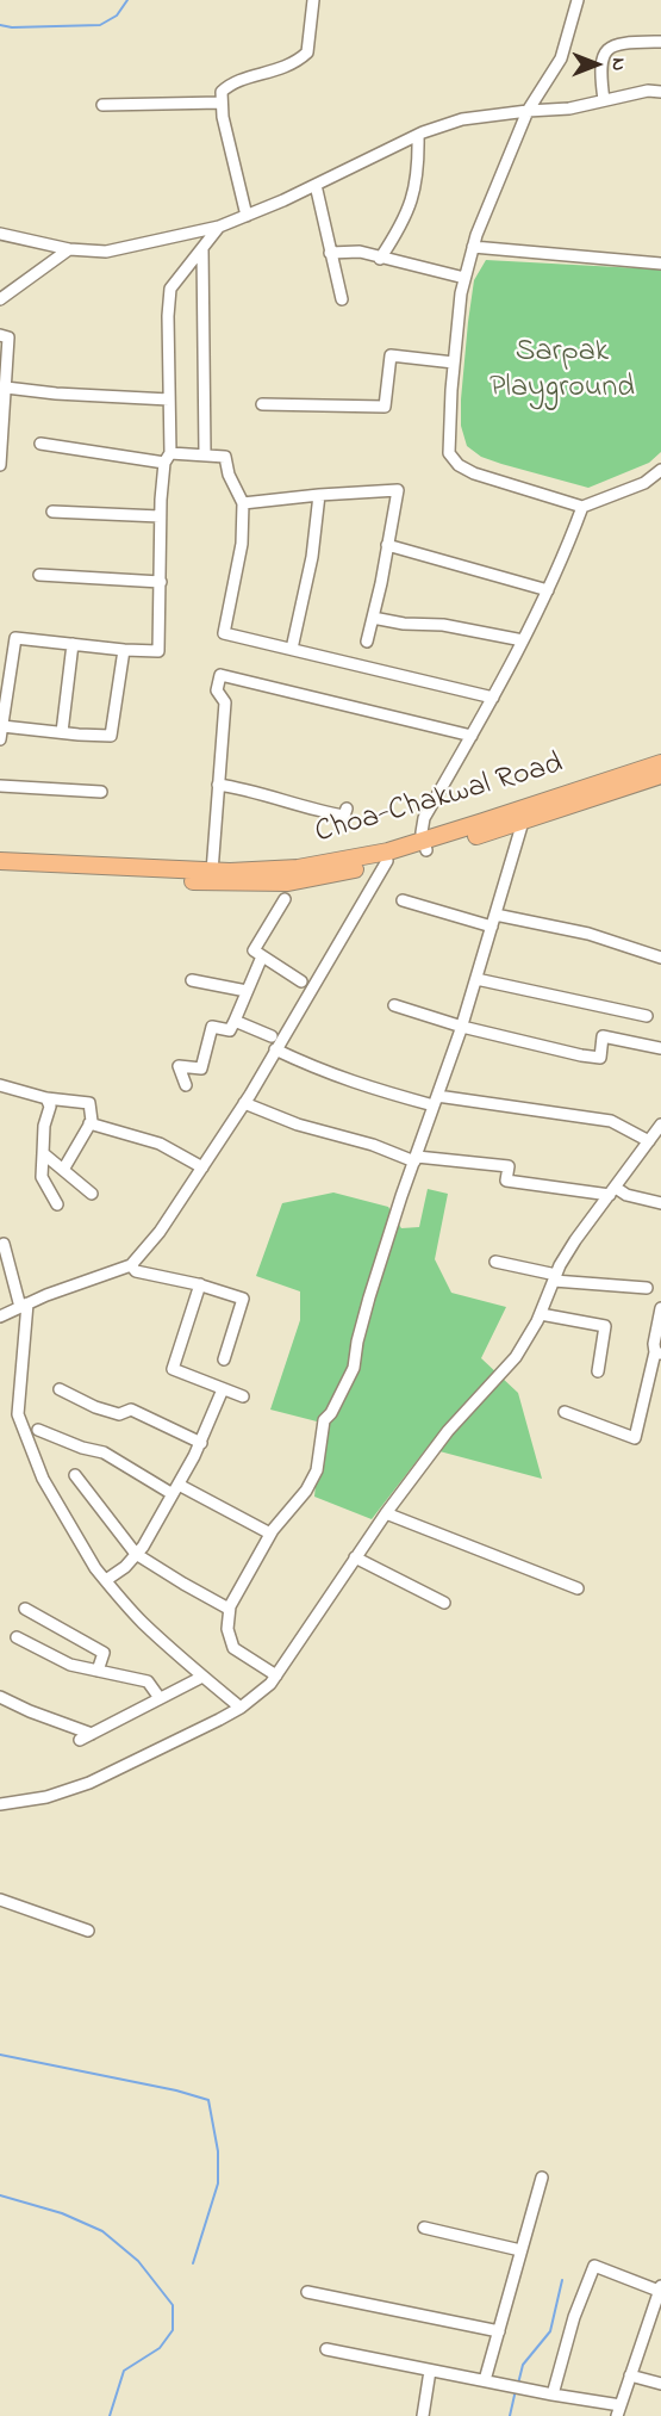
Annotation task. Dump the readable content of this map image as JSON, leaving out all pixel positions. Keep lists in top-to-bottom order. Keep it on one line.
{"streets":{"highway":["Choa-Chakwal Road"]},"parks":["Sarpak Playground"],"north":"right"}
